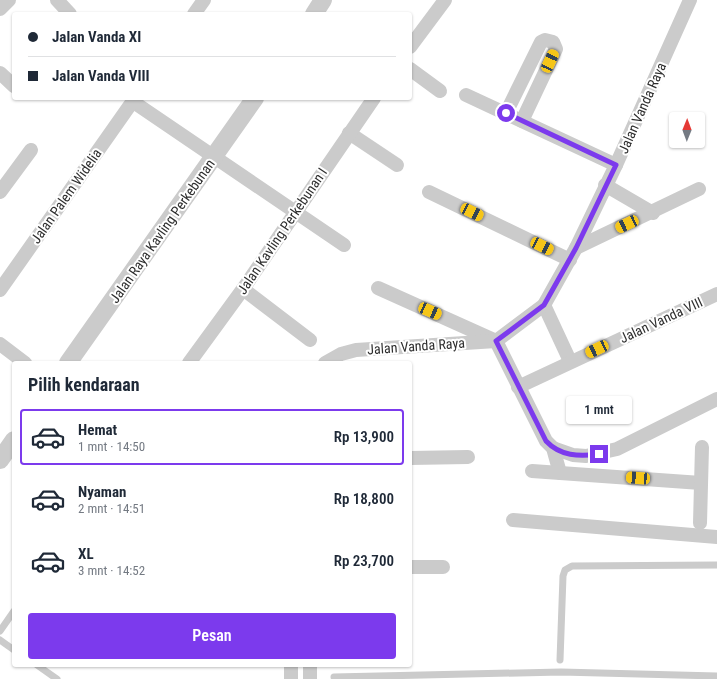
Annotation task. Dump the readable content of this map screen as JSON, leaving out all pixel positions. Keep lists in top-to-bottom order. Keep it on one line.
{"streets":{"street":["Jalan Vanda Raya","Jalan Palem Widelia","Jalan Raya Kavling Perkebunan","Jalan Kavling Perkebunan I","Jalan Vanda VIII"]},"crossings":[["Jalan Palem Widelia","Jalan Raya Kavling Perkebunan"],["Jalan Palem Widelia","Jalan Kavling Perkebunan I"]],"north":"top","page":{"banner":["Jalan Vanda XI","Jalan Vanda VIII"],"heading":"Pilih kendaraan","bubble":"1 mnt","list":[{"name":"Hemat","note":"1 mnt · 14:50","value":"Rp 13,900"},{"name":"Nyaman","note":"2 mnt · 14:51","value":"Rp 18,800"},{"name":"XL","note":"3 mnt · 14:52","value":"Rp 23,700"}],"buttons":"Pesan"}}
